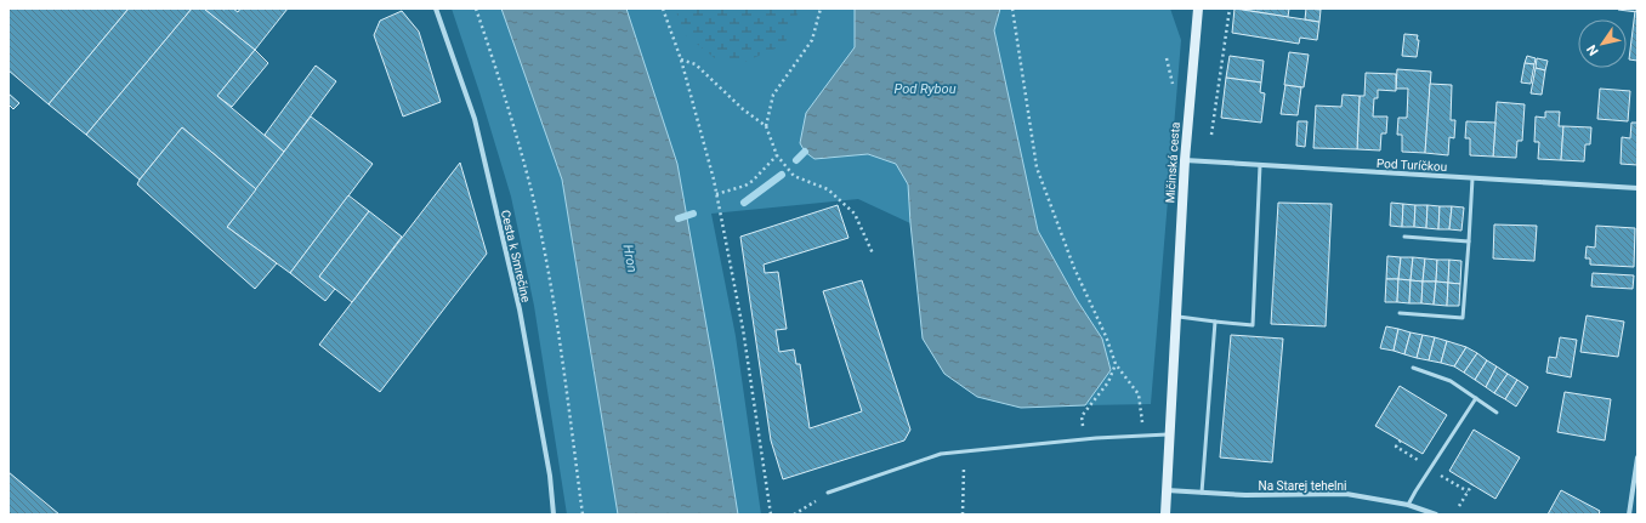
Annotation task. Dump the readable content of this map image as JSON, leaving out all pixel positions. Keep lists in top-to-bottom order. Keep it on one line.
{"streets":{"street":["Mičinská cesta","Pod Turíčkou","Cesta k Smrečine","Na Starej tehelni"]},"crossings":[["Mičinská cesta","Pod Turíčkou"],["Mičinská cesta","Na Starej tehelni"]],"water":["Pod Rybou","Hron"],"north":"bottom left"}
